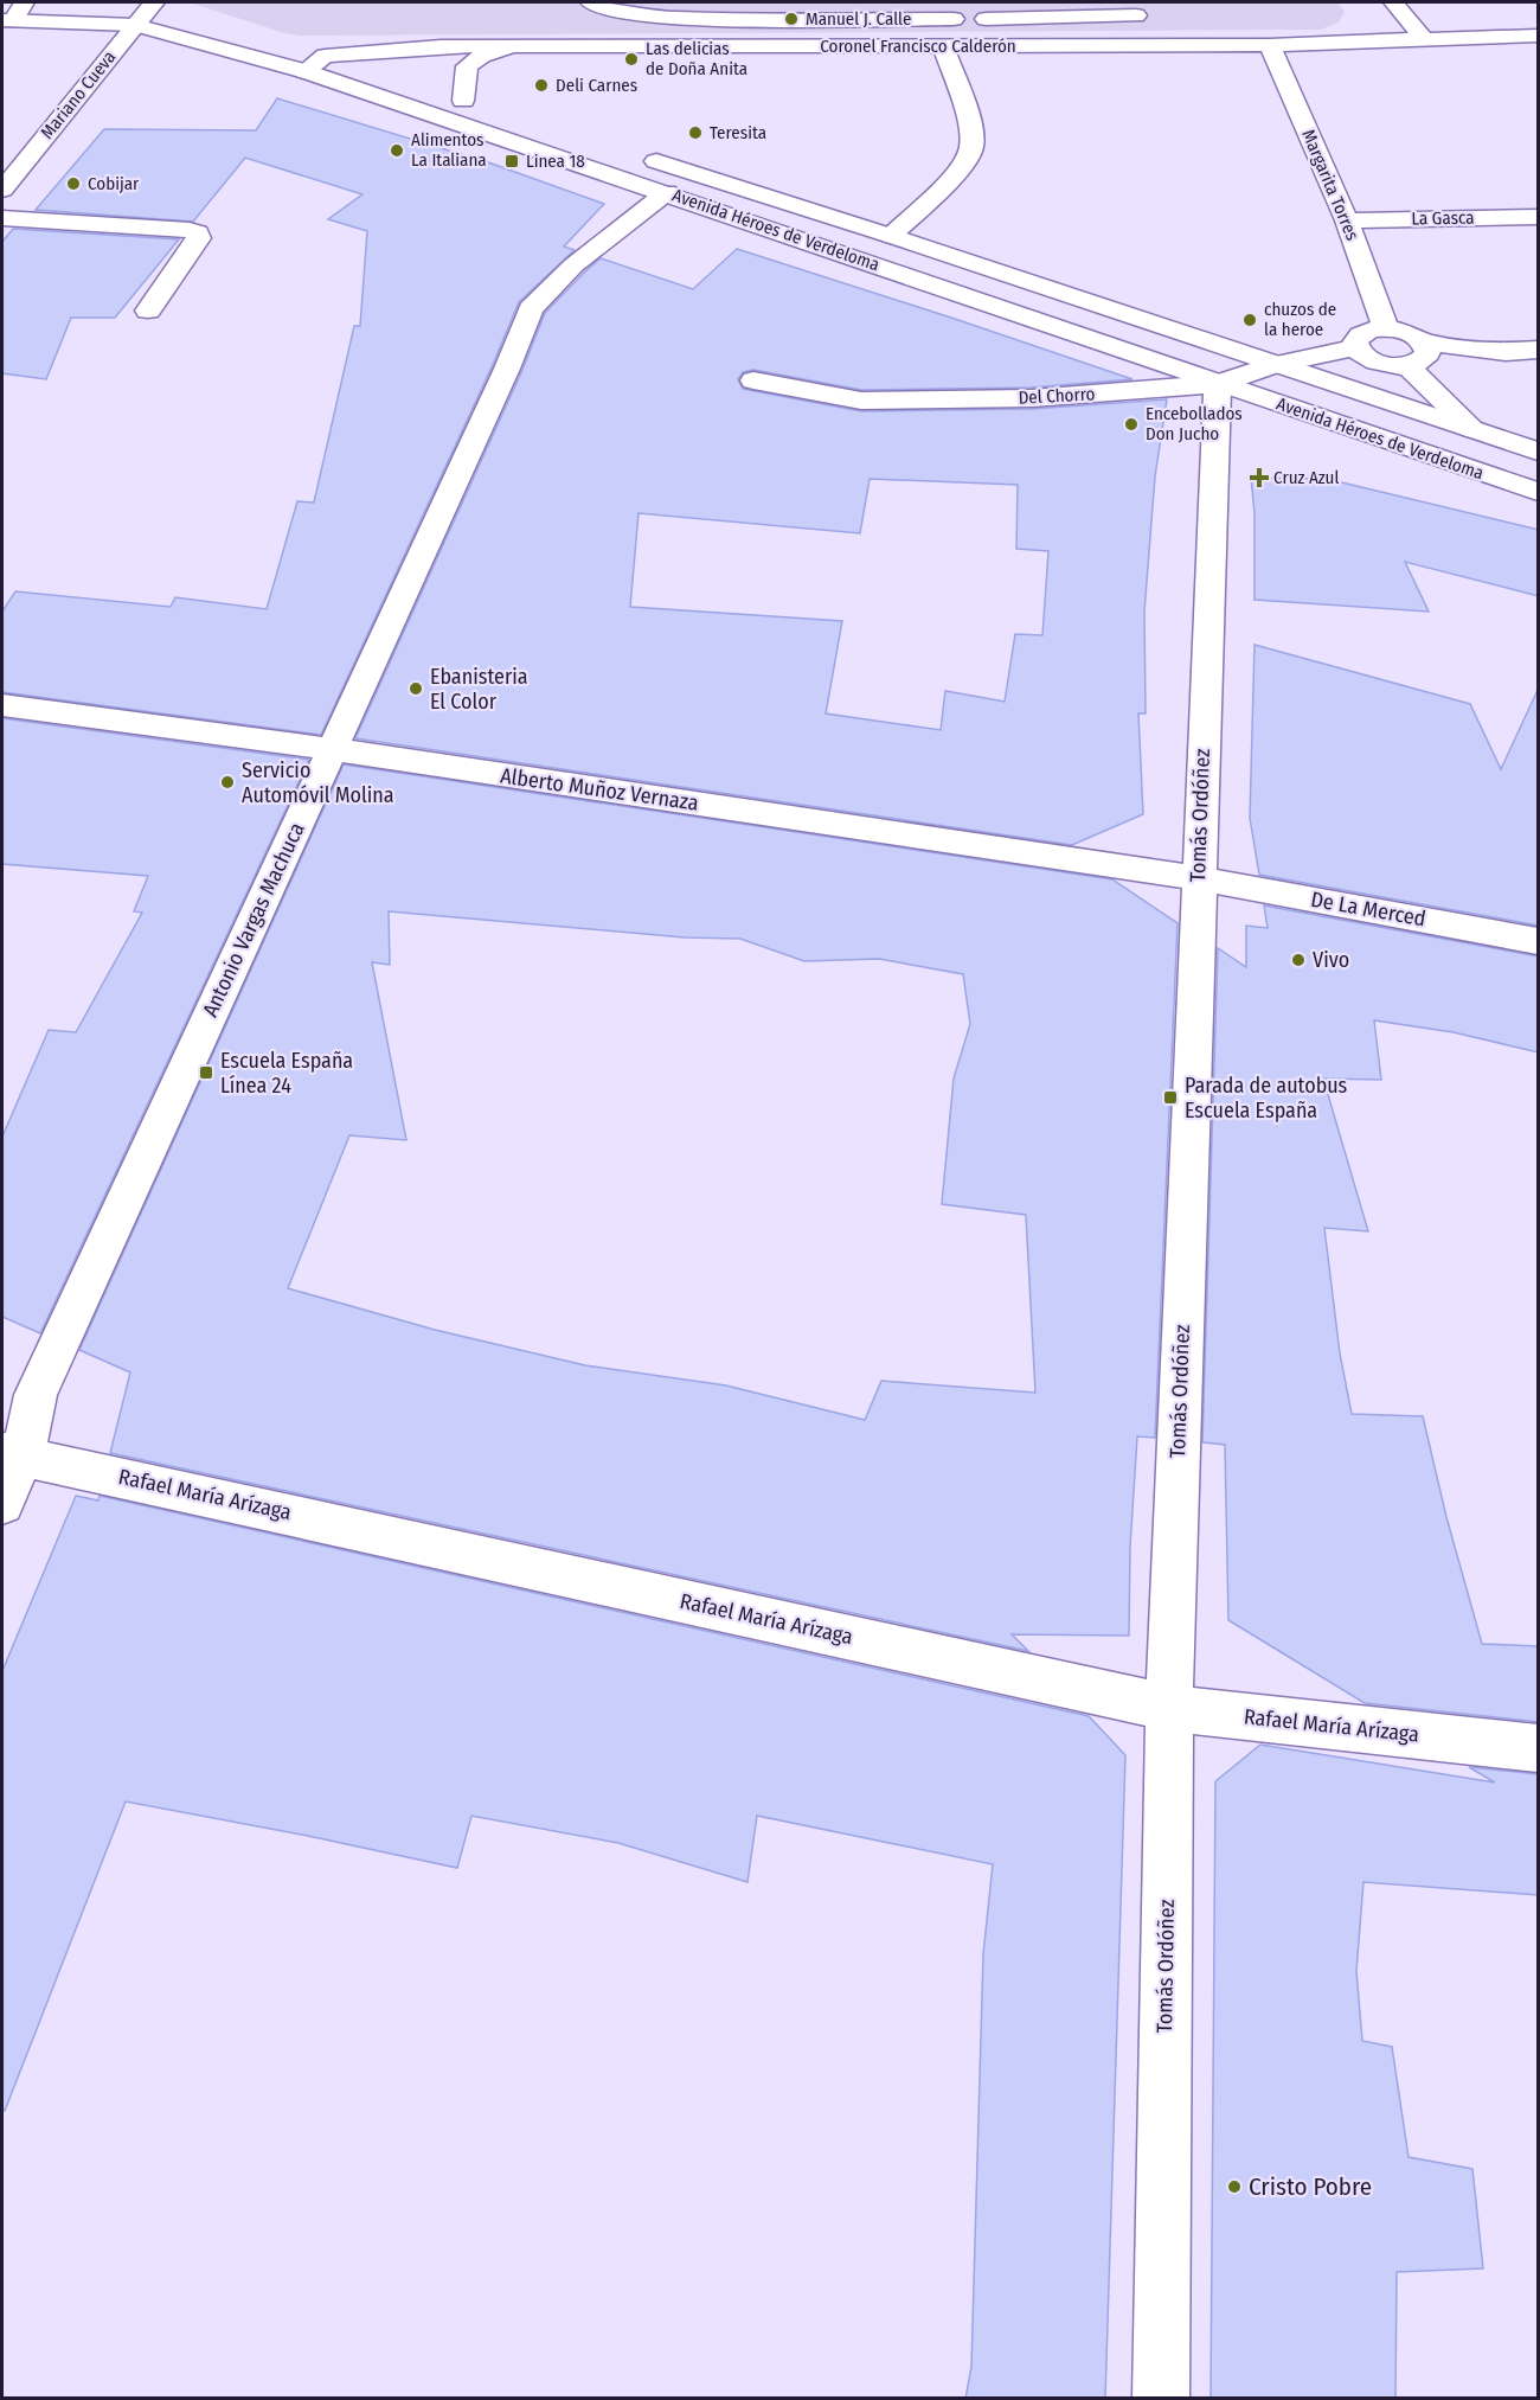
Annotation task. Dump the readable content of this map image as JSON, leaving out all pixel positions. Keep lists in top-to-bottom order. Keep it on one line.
{"streets":{"street":["Coronel Francisco Calderón","Mariano Cueva","Margarita Torres","La Gasca","Avenida Héroes de Verdeloma","Del Chorro","Alberto Muñoz Vernaza","Tomás Ordóñez","De La Merced","Antonio Vargas Machuca","Rafael María Arízaga"]},"crossings":[["Coronel Francisco Calderón","Margarita Torres"],["Coronel Francisco Calderón","Avenida Héroes de Verdeloma"],["Mariano Cueva","Avenida Héroes de Verdeloma"],["Margarita Torres","La Gasca"],["Avenida Héroes de Verdeloma","Del Chorro"],["Avenida Héroes de Verdeloma","Tomás Ordóñez"],["Avenida Héroes de Verdeloma","Antonio Vargas Machuca"],["Del Chorro","Tomás Ordóñez"],["Alberto Muñoz Vernaza","Tomás Ordóñez"],["Alberto Muñoz Vernaza","De La Merced"],["Alberto Muñoz Vernaza","Antonio Vargas Machuca"],["Tomás Ordóñez","De La Merced"],["Tomás Ordóñez","Rafael María Arízaga"],["Antonio Vargas Machuca","Rafael María Arízaga"]],"places":{"other":["Manuel J. Calle","Las delicias de Doña Anita","Deli Carnes","Teresita","Alimentos La Italiana","Cobijar","chuzos de la heroe","Encebollados Don Jucho","Ebanisteria El Color","Servicio Automóvil Molina","Vivo","Cristo Pobre"],"transit":["Linea 18","Escuela España Línea 24","Parada de autobus Escuela España"],"health":["Cruz Azul"]}}
